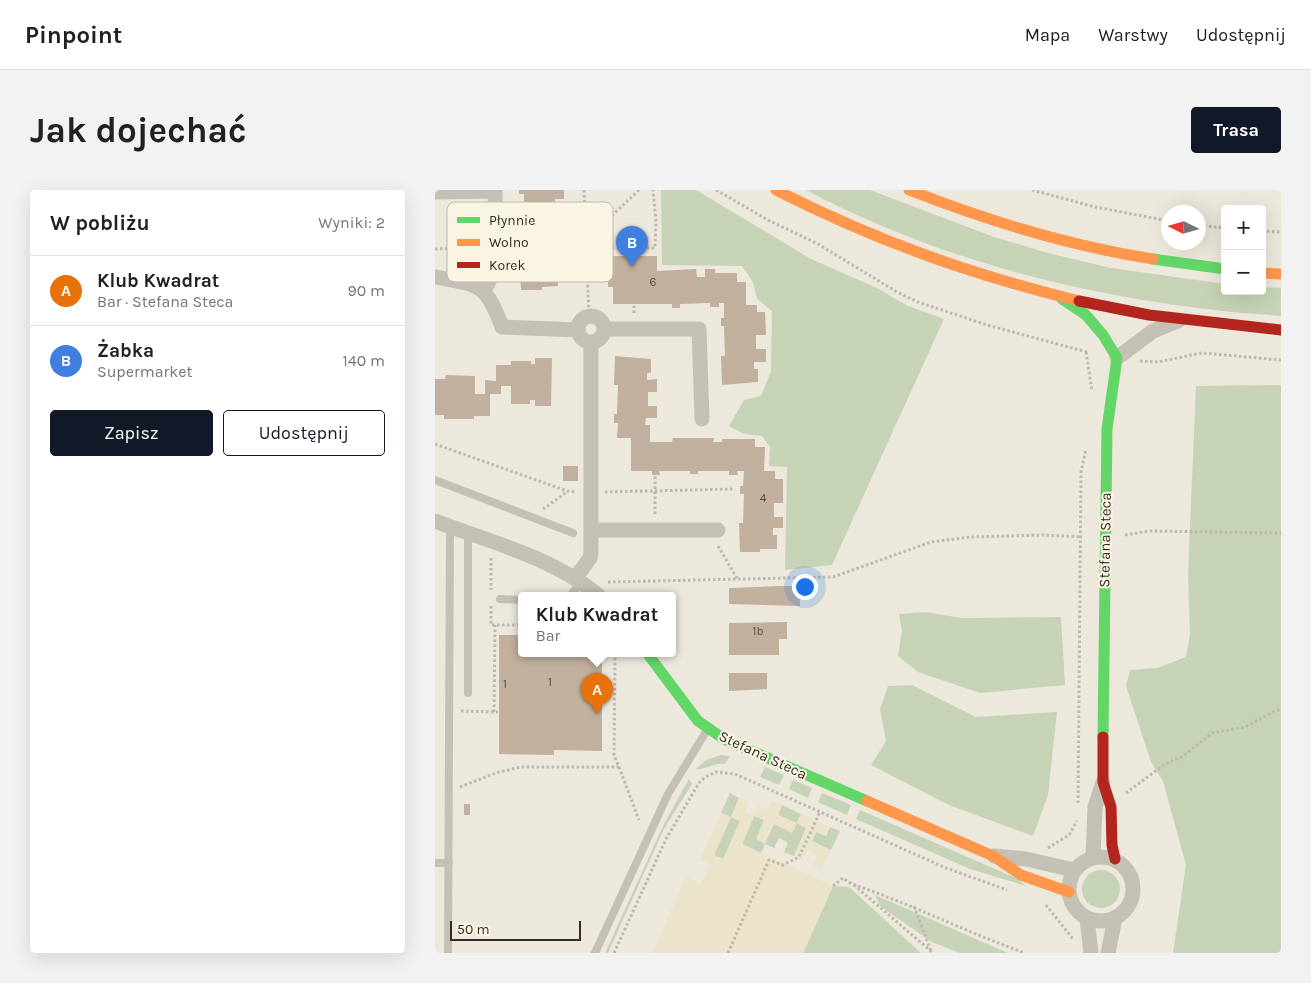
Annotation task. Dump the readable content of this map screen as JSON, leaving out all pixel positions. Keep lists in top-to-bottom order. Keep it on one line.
{"streets":{"street":["Stefana Steca"]},"house_numbers":["6","4","1b","1","1"],"legend":["Płynnie","Wolno","Korek"],"scale_bar":"50 m","north":"left","page":{"header":"Pinpoint","nav":["Mapa","Warstwy","Udostępnij"],"buttons":["Trasa",["Zapisz","Udostępnij"]],"title":"Jak dojechać","heading":["W pobliżu","Wyniki: 2"],"map_buttons":["+","−"],"pins":["B","A"],"list":[{"mark":"A","name":"Klub Kwadrat","note":"Bar · Stefana Steca","value":"90 m"},{"mark":"B","name":"Żabka","note":"Supermarket","value":"140 m"}],"popup":["Klub Kwadrat","Bar"],"scale":"50 m"}}
